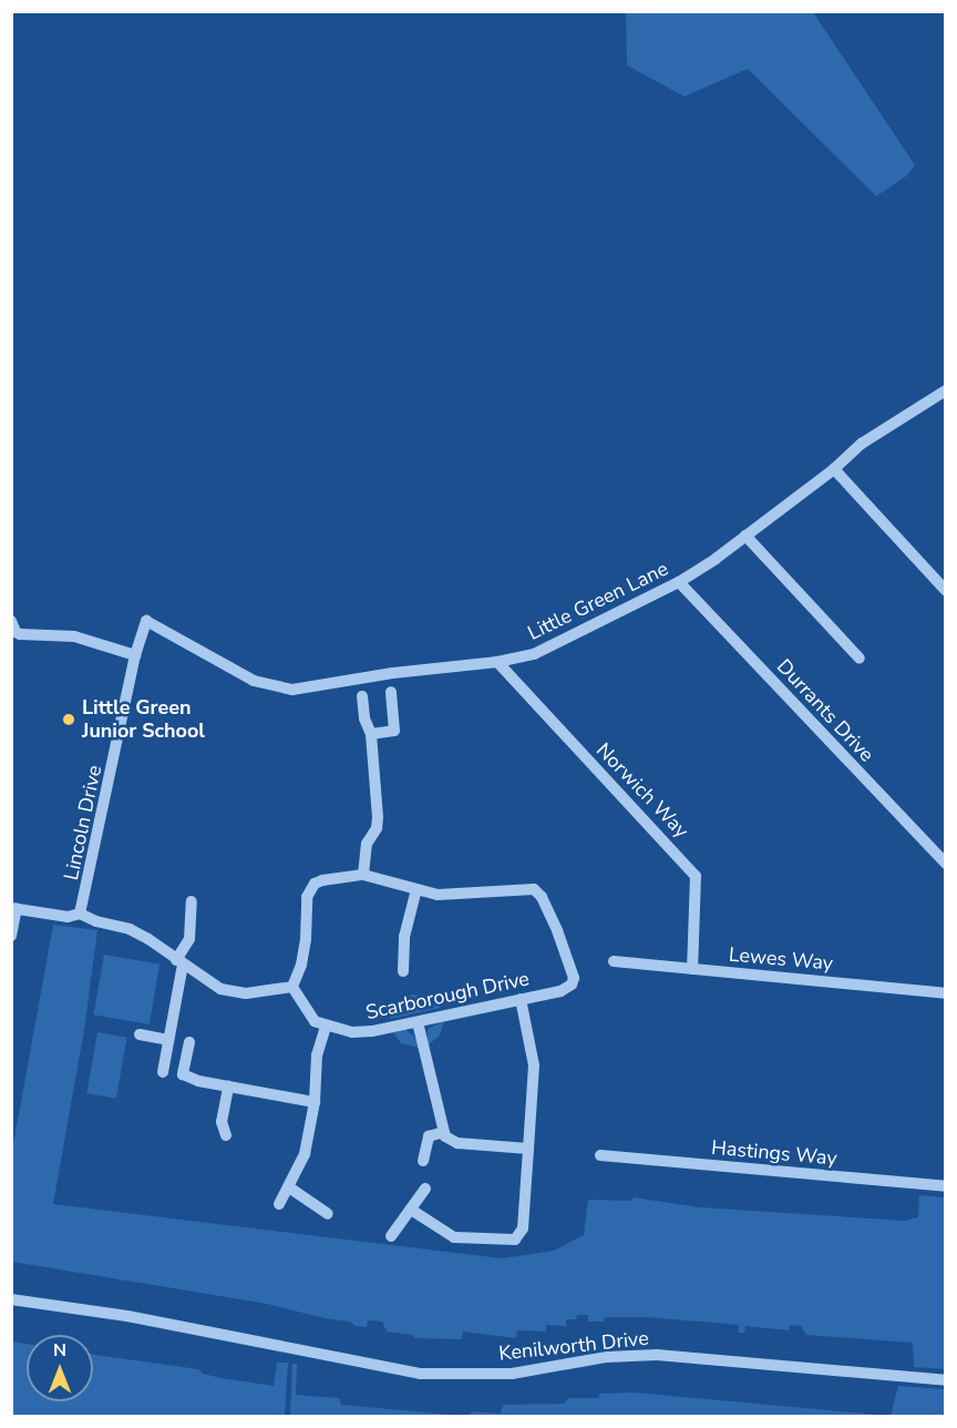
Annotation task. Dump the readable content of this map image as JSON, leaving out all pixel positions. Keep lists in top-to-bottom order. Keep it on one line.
{"streets":{"street":["Little Green Lane","Durrants Drive","Norwich Way","Lincoln Drive","Lewes Way","Scarborough Drive","Hastings Way","Kenilworth Drive"]},"crossings":[["Little Green Lane","Durrants Drive"],["Little Green Lane","Norwich Way"],["Little Green Lane","Lincoln Drive"],["Norwich Way","Lewes Way"]],"places":["Little Green Junior School"],"north":"top"}
